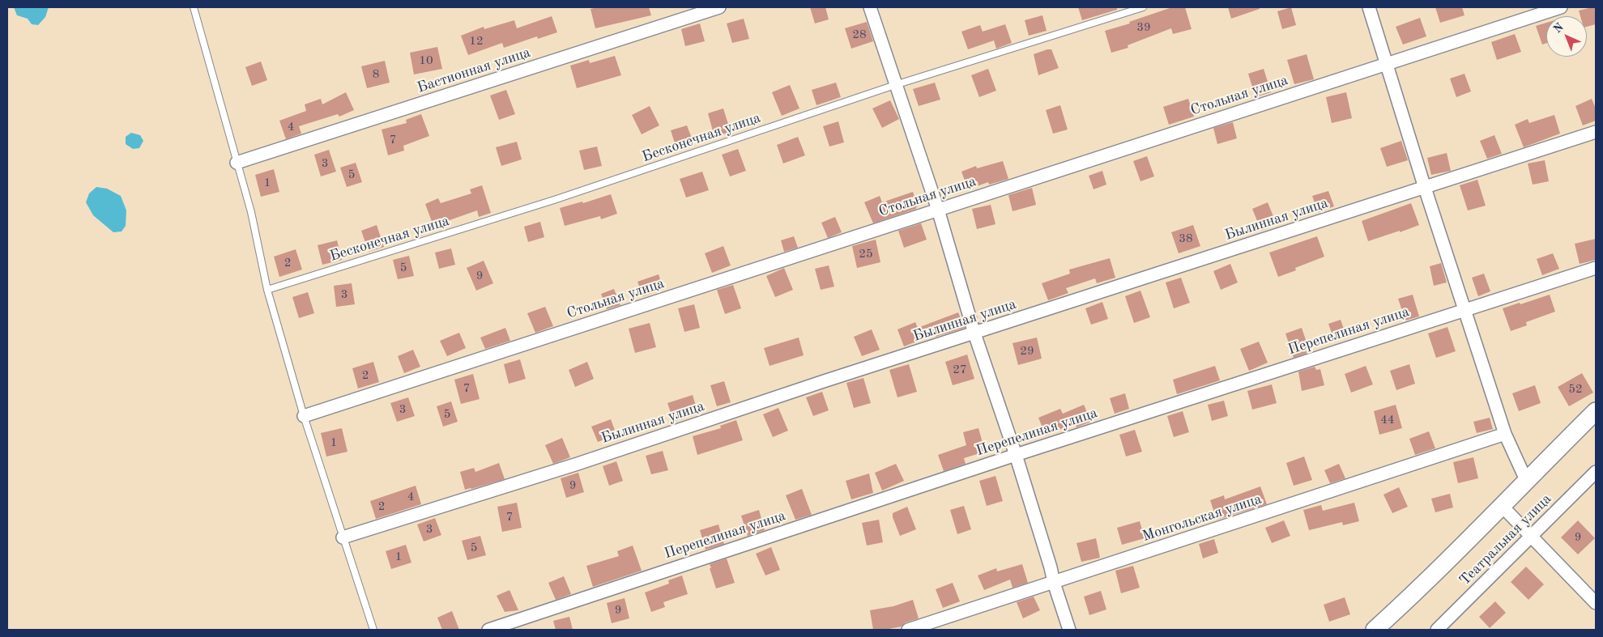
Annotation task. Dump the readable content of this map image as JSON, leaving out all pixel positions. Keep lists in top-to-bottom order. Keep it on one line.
{"streets":{"street":["Бастионная улица","Стольная улица","Былинная улица","Перепелиная улица","Монгольская улица","Театральная улица"],"lane":["Бесконечная улица"]},"house_numbers":["39","28","12","10","8","4","7","3","5","1","38","25","2","5","9","3","29","27","2","7","52","3","5","44","1","9","4","2","7","3","9","5","1","9"],"north":"top left"}
